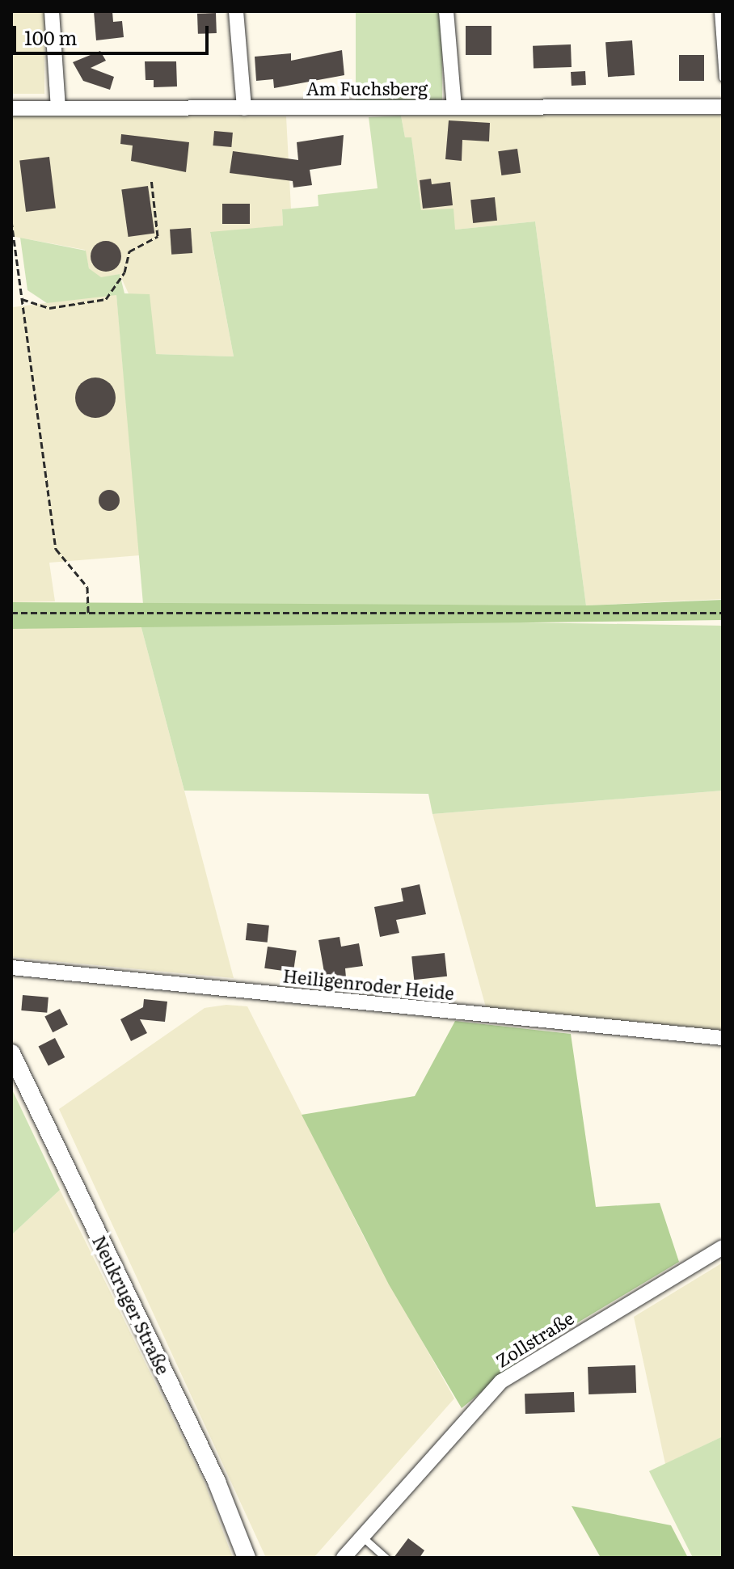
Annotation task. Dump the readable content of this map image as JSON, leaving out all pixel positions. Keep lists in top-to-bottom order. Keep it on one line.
{"streets":{"street":["Am Fuchsberg","Heiligenroder Heide","Neukruger Straße","Zollstraße"]},"scale_bar":"100 m"}
